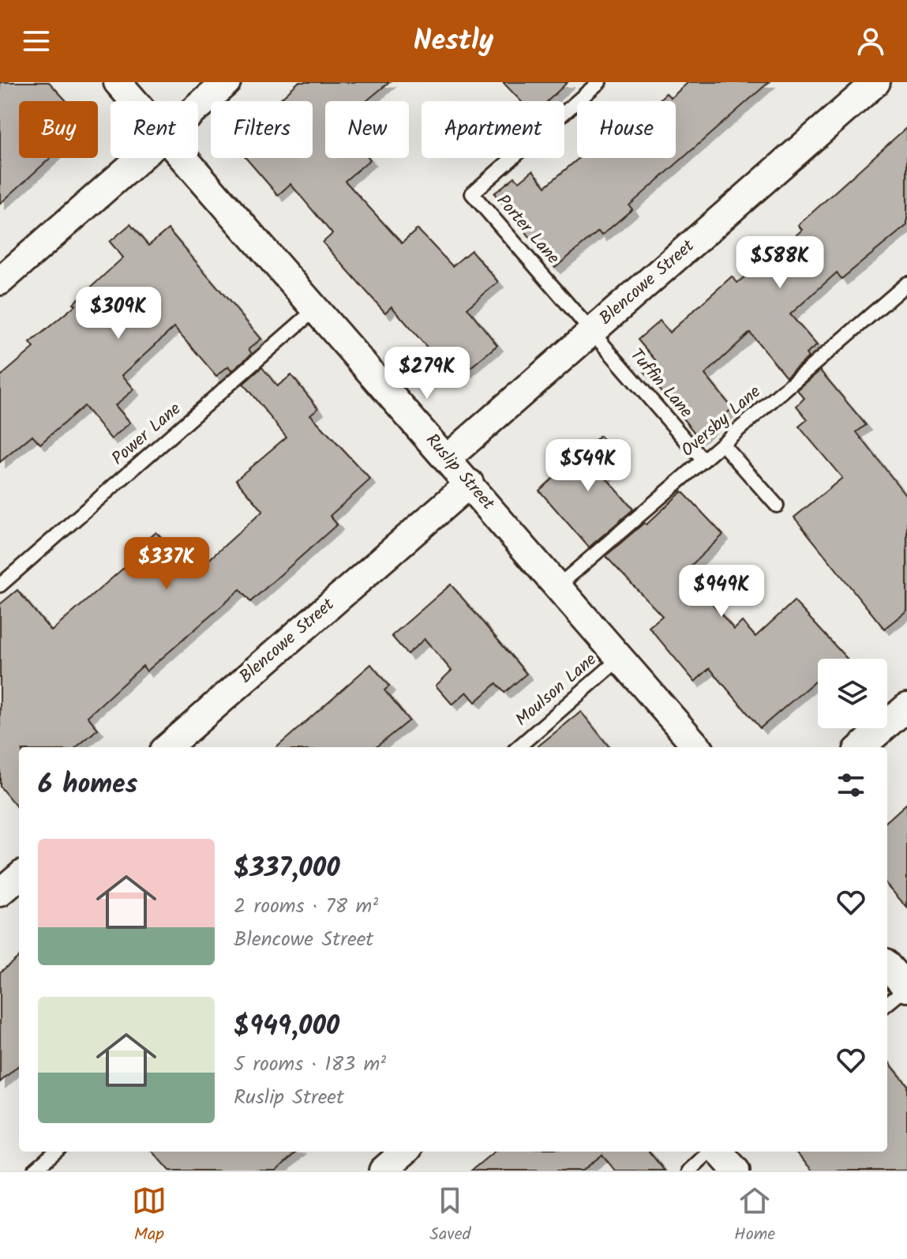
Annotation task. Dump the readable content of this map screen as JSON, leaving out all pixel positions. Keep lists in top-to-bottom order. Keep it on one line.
{"streets":{"street":["Blencowe Street","Ruslip Street"],"lane":["Porter Lane","Tuffin Lane","Oversby Lane","Power Lane","Moulson Lane"]},"crossings":[["Porter Lane","Blencowe Street"],["Porter Lane","Tuffin Lane"],["Blencowe Street","Tuffin Lane"],["Blencowe Street","Ruslip Street"],["Tuffin Lane","Oversby Lane"],["Oversby Lane","Ruslip Street"],["Power Lane","Ruslip Street"],["Ruslip Street","Moulson Lane"]],"page":{"header":"Nestly","chip":["Buy","Rent","Filters","New","Apartment","House"],"price":["$588K","$309K","$279K","$549K","$337K","$949K"],"heading":"6 homes","list":[{"name":"$337,000","note":"2 rooms · 78 m² · Blencowe Street"},{"name":"$949,000","note":"5 rooms · 183 m² · Ruslip Street"}],"tabs":["Map","Saved","Home"]}}
